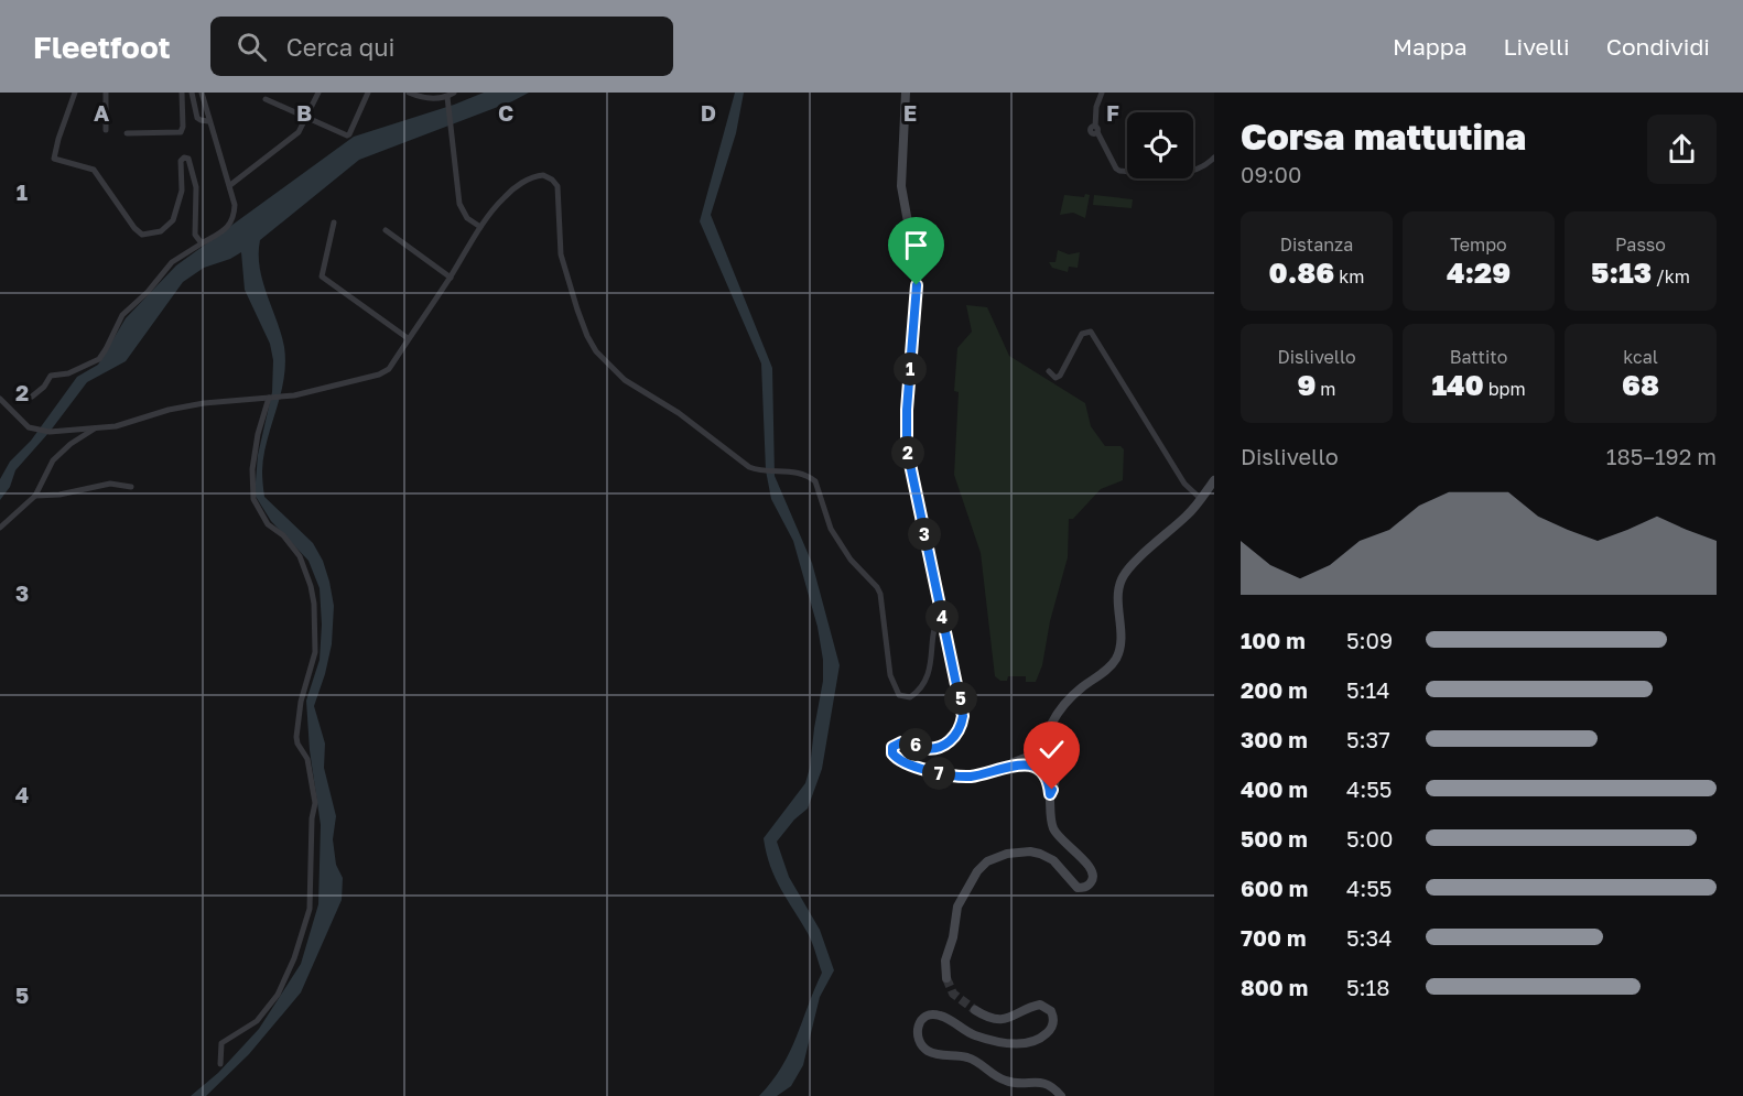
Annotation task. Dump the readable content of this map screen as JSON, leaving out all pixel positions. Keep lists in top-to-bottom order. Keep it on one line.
{"page":{"header":"Fleetfoot","search":"Cerca qui","nav":["Mappa","Livelli","Condividi"],"heading":["Corsa mattutina","09:00"],"stats":[["Distanza","0.86 km"],["Tempo","4:29"],["Passo","5:13 /km"],["Dislivello","9 m"],["Battito","140 bpm"],["kcal","68"]],"pins":["1","2","3","4","5","6","7"],"chart":["Dislivello","185–192 m"],"list":[{"name":"100 m","note":"5:09"},{"name":"200 m","note":"5:14"},{"name":"300 m","note":"5:37"},{"name":"400 m","note":"4:55"},{"name":"500 m","note":"5:00"},{"name":"600 m","note":"4:55"},{"name":"700 m","note":"5:34"},{"name":"800 m","note":"5:18"}]},"grid":{"columns":["A","B","C","D","E","F"],"rows":["1","2","3","4","5"]}}
